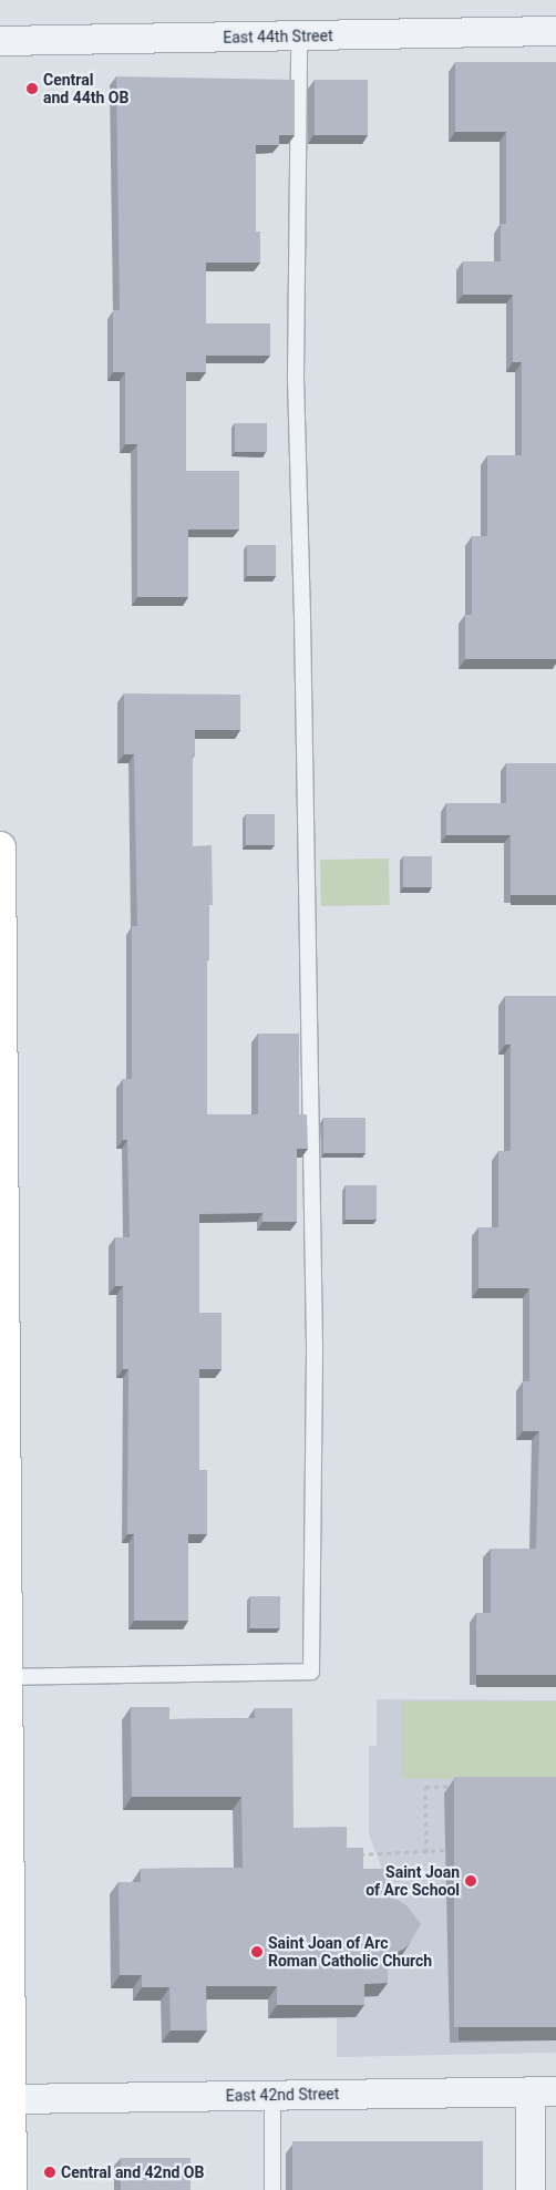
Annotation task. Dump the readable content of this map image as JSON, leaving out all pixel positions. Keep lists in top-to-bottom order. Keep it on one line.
{"streets":{"street":["East 44th Street","East 42nd Street"]},"places":["Central and 44th OB","Saint Joan of Arc School","Saint Joan of Arc Roman Catholic Church","Central and 42nd OB"]}
